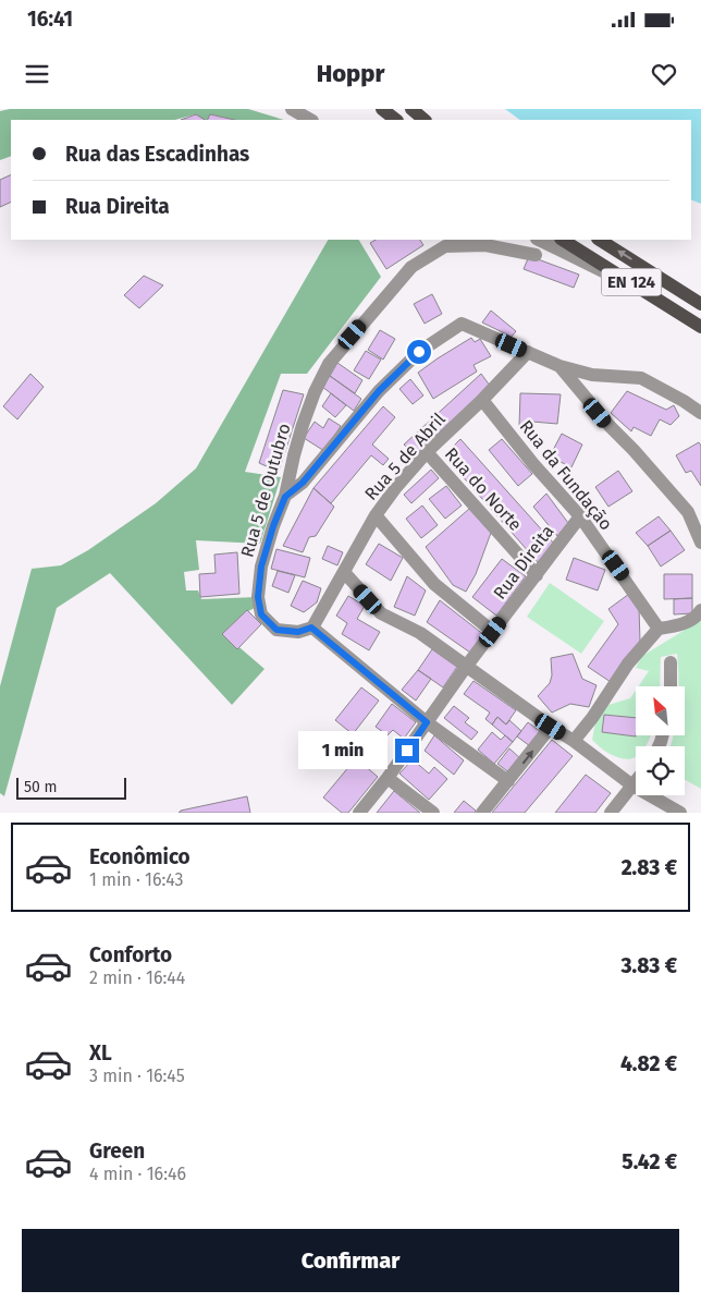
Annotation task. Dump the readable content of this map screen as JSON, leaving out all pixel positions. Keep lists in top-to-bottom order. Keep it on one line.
{"streets":{"main road":["EN 124"],"street":["Rua 5 de Abril","Rua da Fundação","Rua do Norte","Rua 5 de Outubro","Rua Direita"]},"crossings":[["Rua 5 de Abril","Rua da Fundação"],["Rua 5 de Abril","Rua do Norte"],["Rua 5 de Abril","Rua 5 de Outubro"],["Rua da Fundação","Rua Direita"],["Rua do Norte","Rua Direita"]],"scale_bar":"50 m","north":"top left","page":{"status":"16:41","header":"Hoppr","banner":["Rua das Escadinhas","Rua Direita"],"bubble":"1 min","scale":"50 m","list":[{"name":"Econômico","note":"1 min · 16:43","value":"2.83 €"},{"name":"Conforto","note":"2 min · 16:44","value":"3.83 €"},{"name":"XL","note":"3 min · 16:45","value":"4.82 €"},{"name":"Green","note":"4 min · 16:46","value":"5.42 €"}],"buttons":"Confirmar"}}
